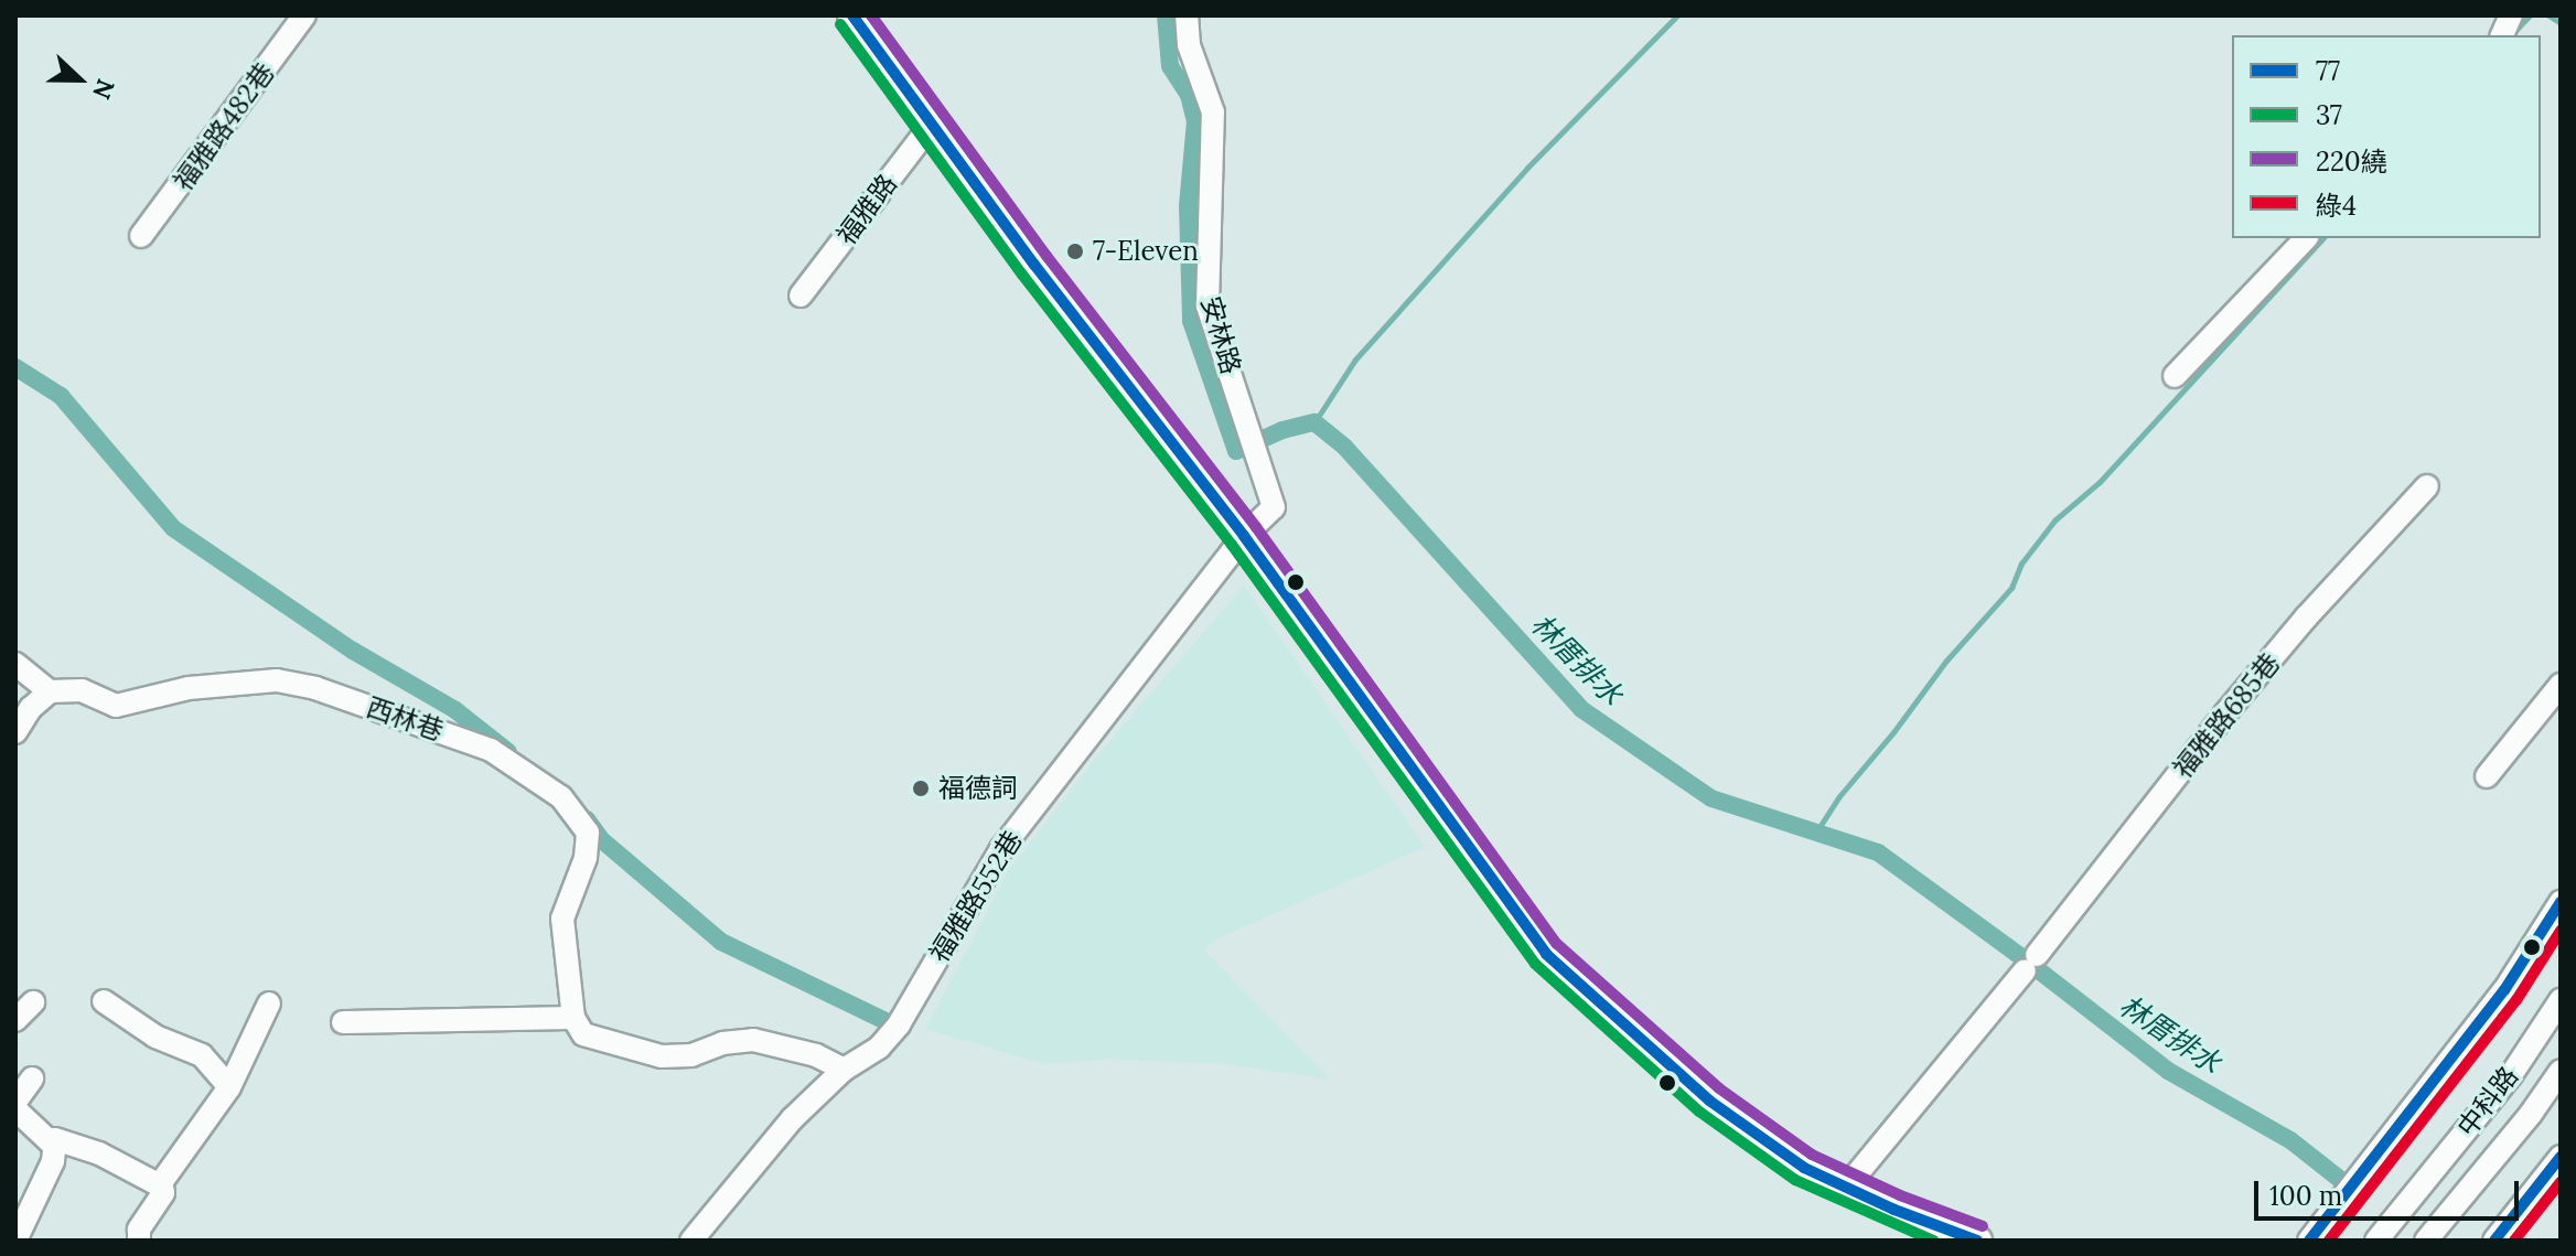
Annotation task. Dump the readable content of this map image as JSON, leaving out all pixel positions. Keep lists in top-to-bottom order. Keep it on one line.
{"streets":{"street":["福雅路482巷","福雅路","安林路","福雅路685巷","西林巷","福雅路552巷","中科路"]},"crossings":[["安林路","福雅路552巷"]],"water":["林厝排水"],"places":["7-Eleven","福德詞"],"lines":["transit line 77","transit line 220繞","transit line 37","transit line 綠4"],"legend":["77","37","220繞","綠4"],"scale_bar":"100 m","north":"right"}
